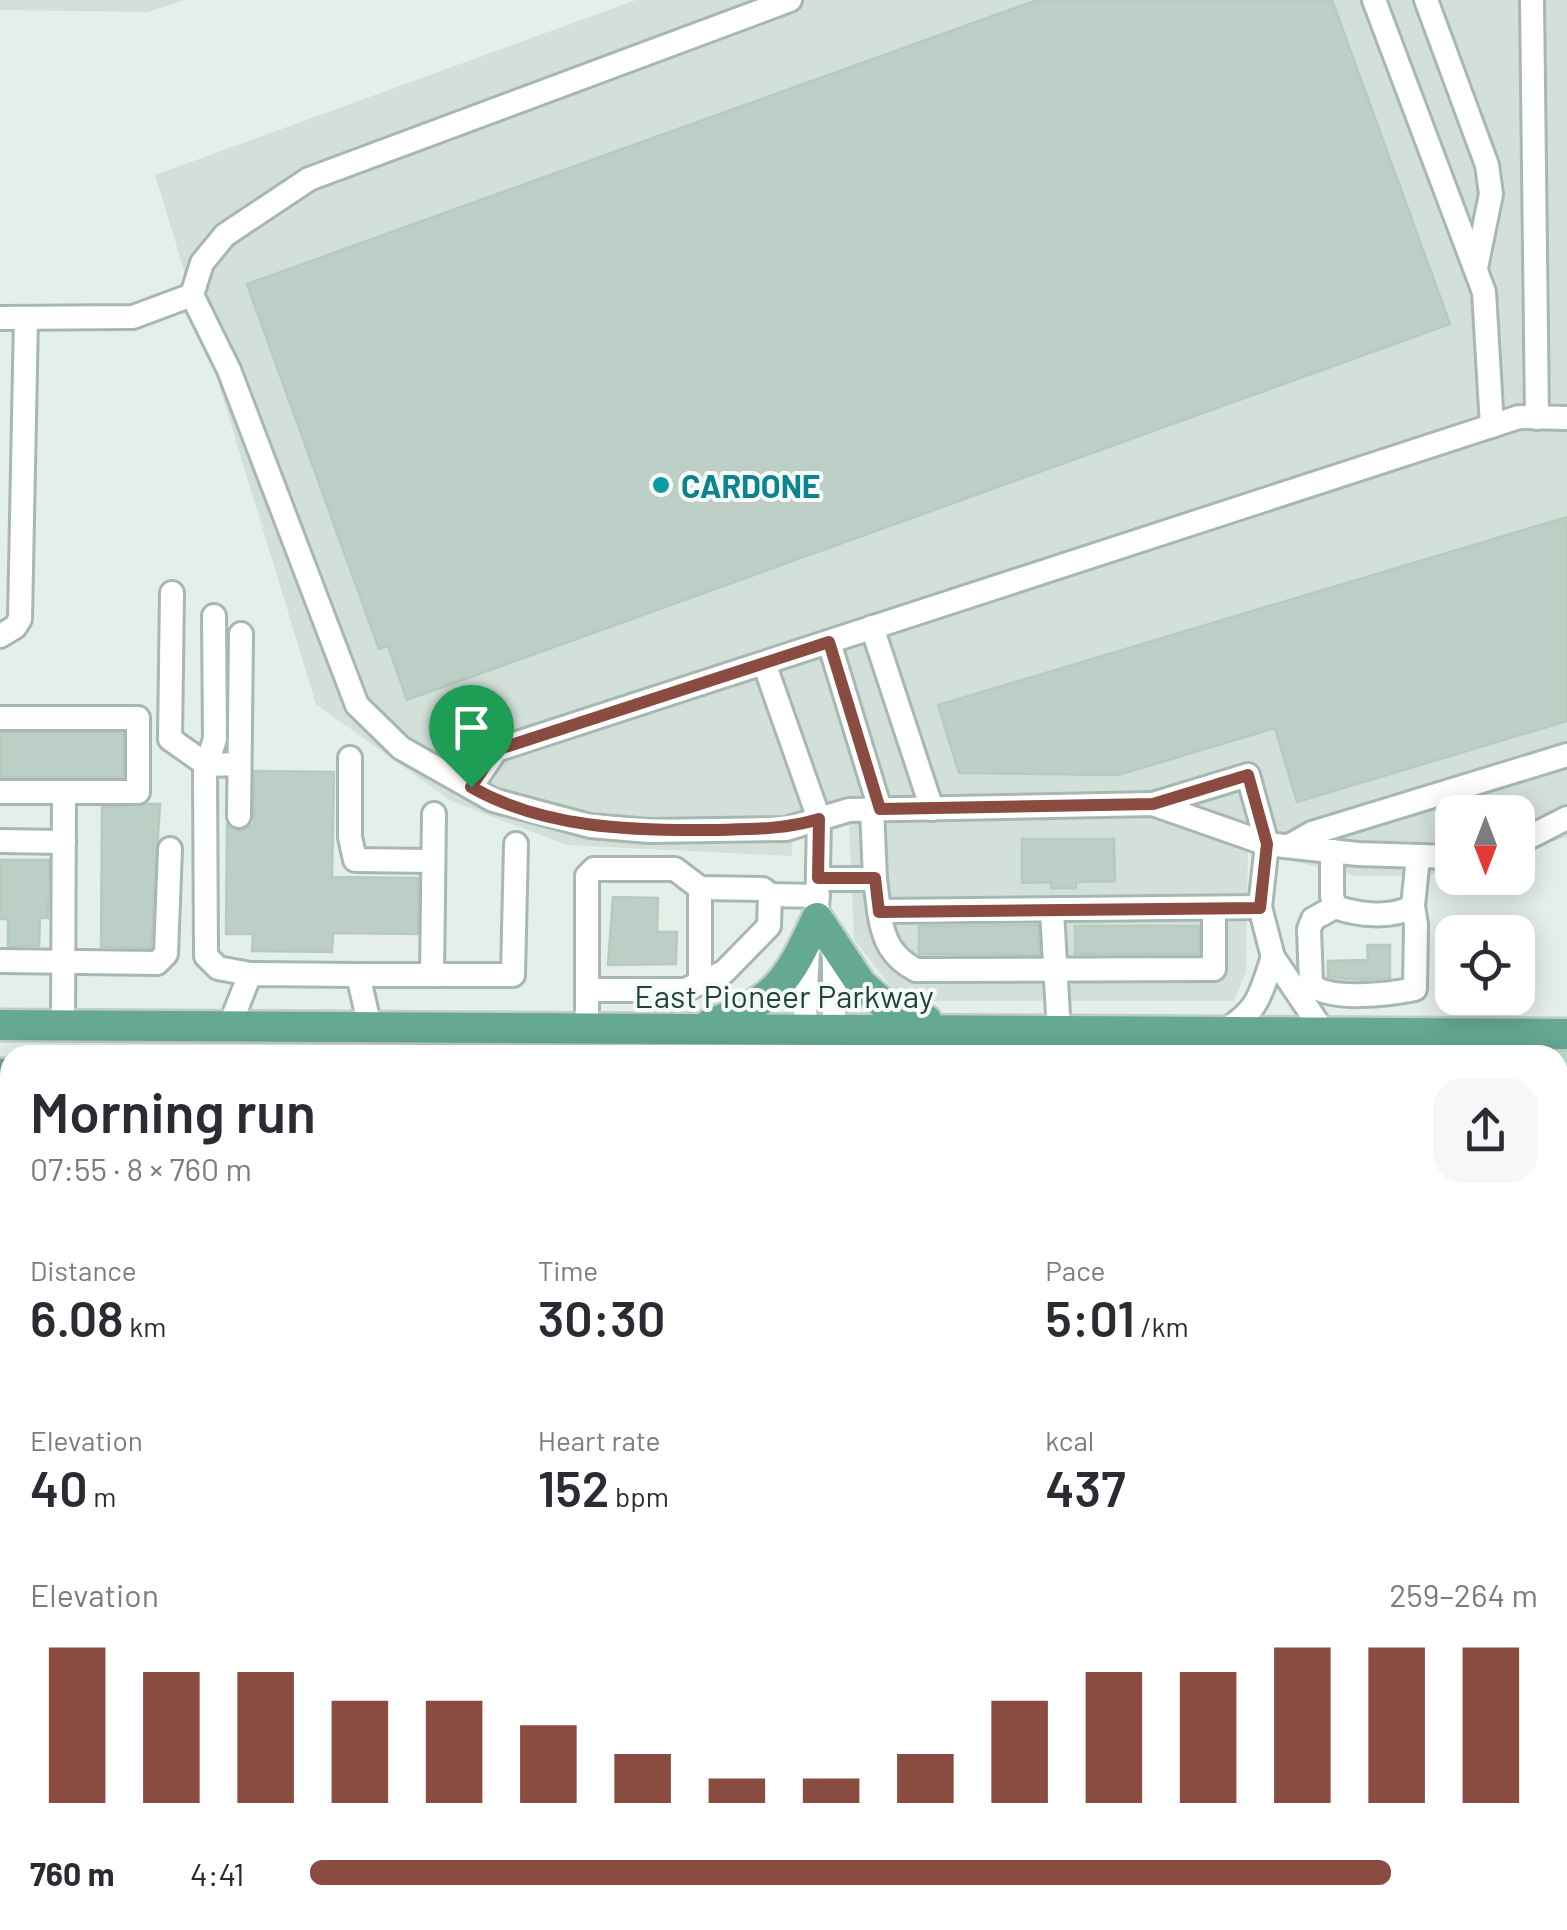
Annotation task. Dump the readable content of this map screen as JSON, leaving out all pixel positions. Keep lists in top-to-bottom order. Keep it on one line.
{"streets":{"main road":["East Pioneer Parkway"]},"places":["CARDONE"],"north":"bottom","page":{"heading":["Morning run","07:55 · 8 × 760 m"],"stats":[["Distance","6.08 km"],["Time","30:30"],["Pace","5:01 /km"],["Elevation","40 m"],["Heart rate","152 bpm"],["kcal","437"]],"chart":["Elevation","259–264 m"],"list":[{"name":"760 m","note":"4:41"}]}}
